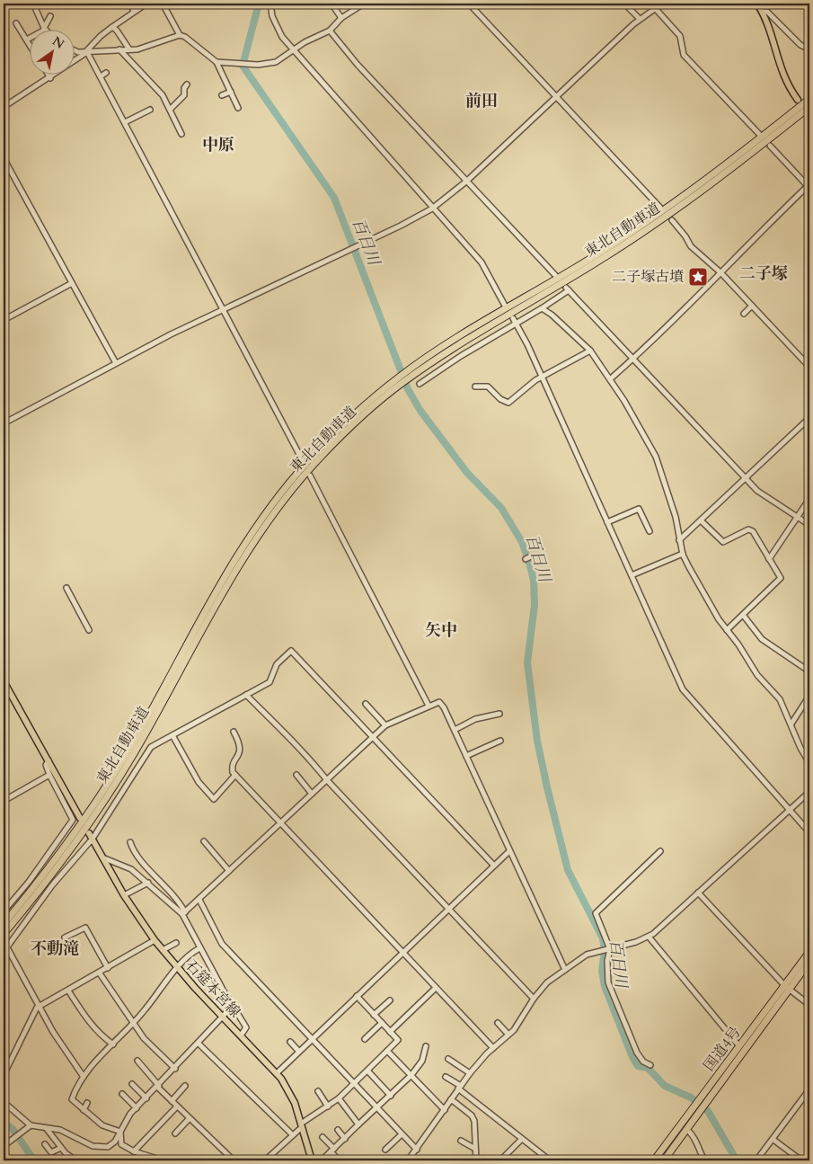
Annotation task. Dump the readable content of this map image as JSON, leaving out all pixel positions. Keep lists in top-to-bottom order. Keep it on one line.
{"streets":{"highway":["東北自動車道","国道4号"],"main road":["石筵本宮線"]},"districts":["前田","中原","二子塚","矢中","不動滝"],"water":["百日川"],"places":{"place":["二子塚古墳"]},"north":"top right"}
